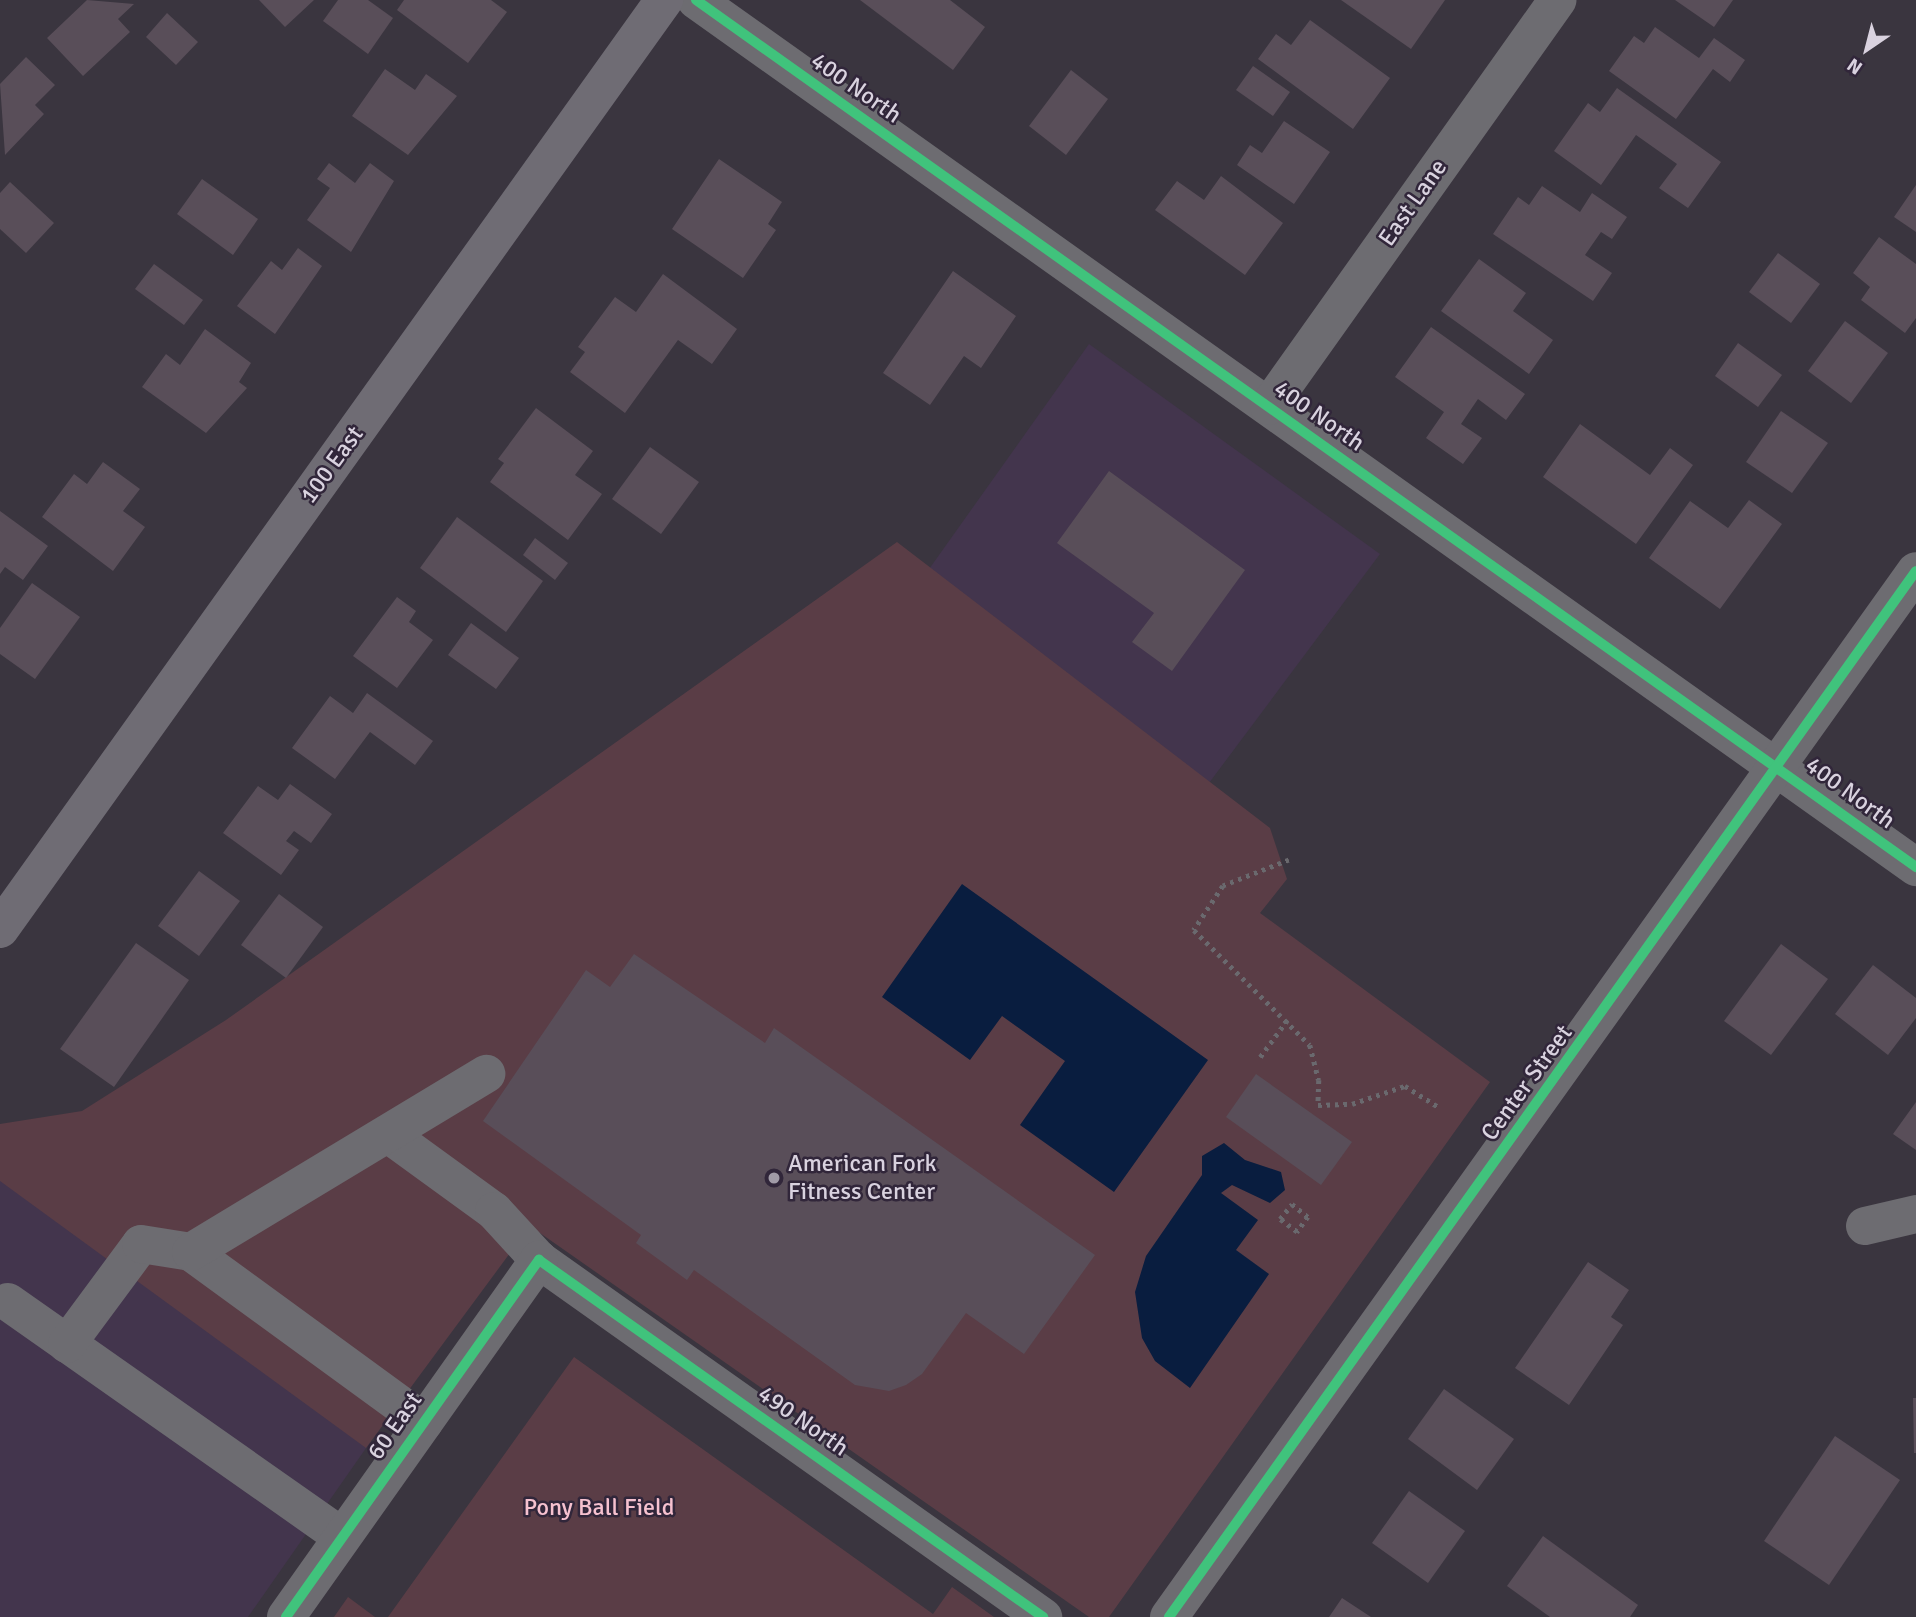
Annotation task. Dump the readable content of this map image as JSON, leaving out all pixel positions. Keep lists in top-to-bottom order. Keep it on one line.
{"streets":{"main road":["100 East"],"street":["400 North","East Lane","Center Street","490 North","60 East"]},"crossings":[["400 North","East Lane"],["400 North","Center Street"],["490 North","60 East"]],"parks":["Pony Ball Field"],"places":["American Fork Fitness Center"],"north":"bottom left"}
